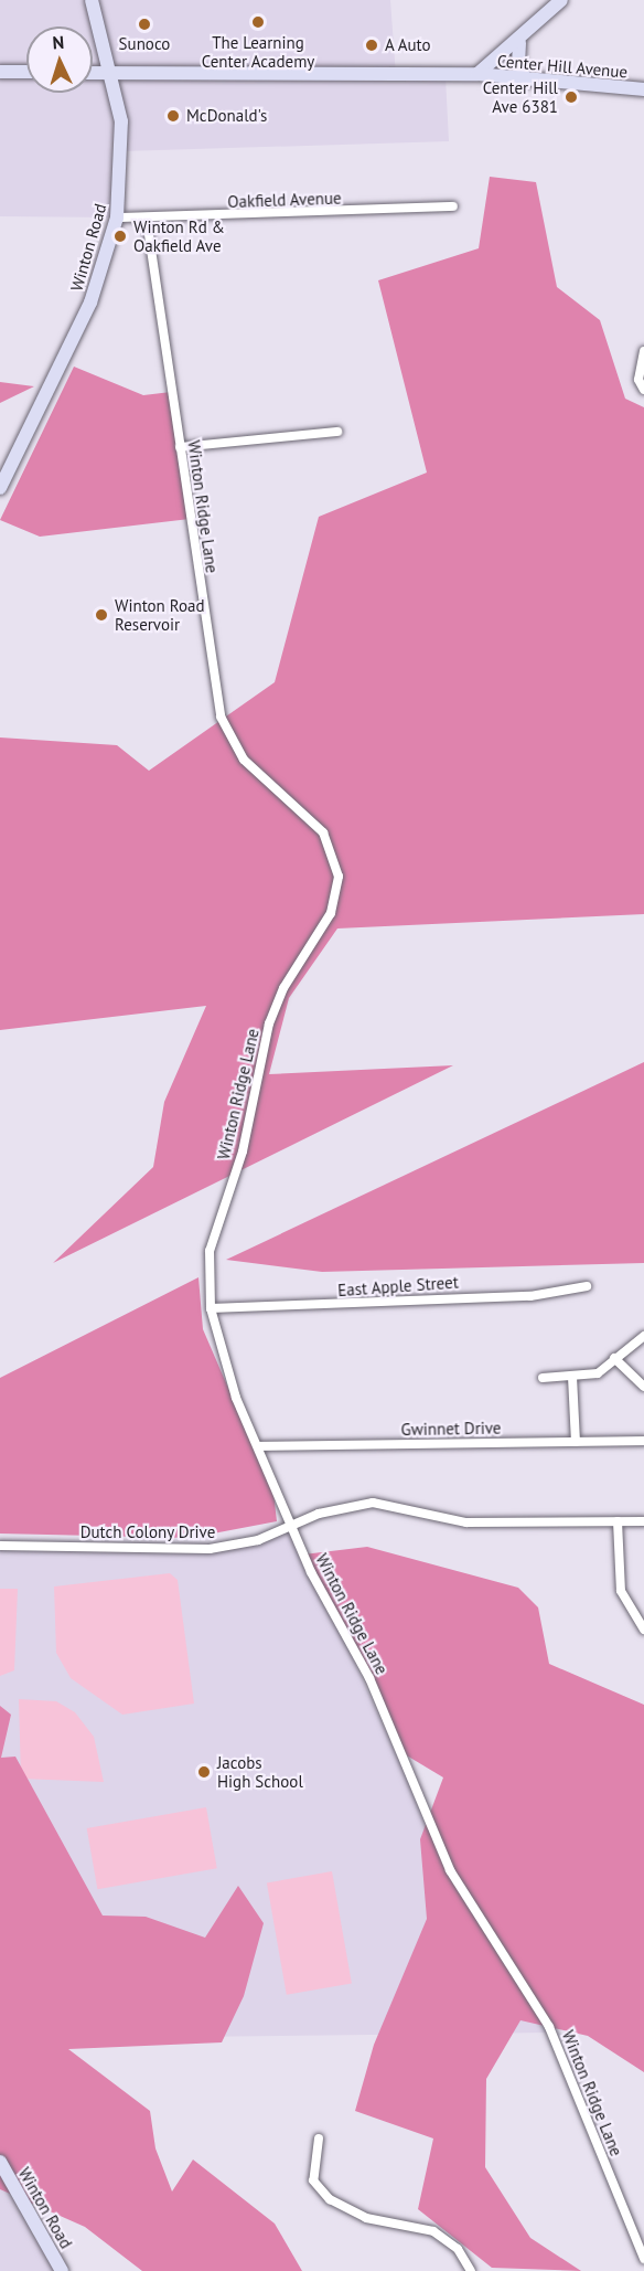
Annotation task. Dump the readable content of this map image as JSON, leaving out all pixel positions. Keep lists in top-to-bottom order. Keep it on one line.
{"streets":{"main road":["Center Hill Avenue","Winton Road"],"street":["Oakfield Avenue","Winton Ridge Lane","East Apple Street","Gwinnet Drive","Dutch Colony Drive"]},"crossings":[["Center Hill Avenue","Winton Road"],["Oakfield Avenue","Winton Road"],["Oakfield Avenue","Winton Ridge Lane"],["Winton Ridge Lane","East Apple Street"],["Winton Ridge Lane","Gwinnet Drive"],["Winton Ridge Lane","Dutch Colony Drive"]],"places":["The Learning Center Academy","Sunoco","A Auto","Center Hill Ave 6381","McDonald's","Winton Rd & Oakfield Ave","Winton Road Reservoir","Jacobs High School"],"north":"top"}
